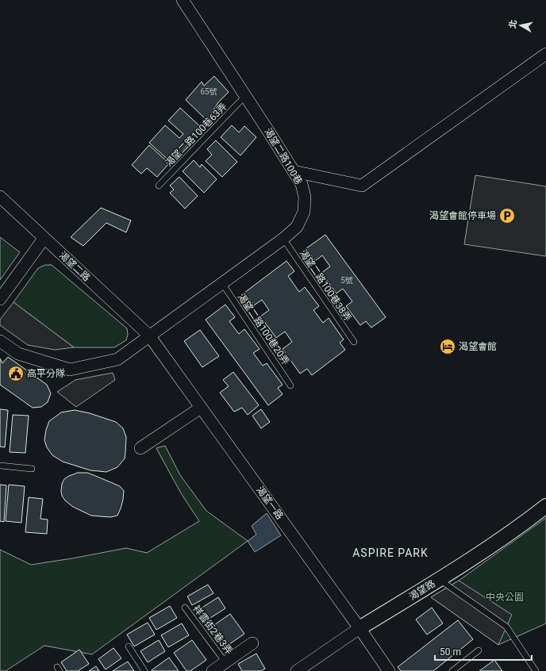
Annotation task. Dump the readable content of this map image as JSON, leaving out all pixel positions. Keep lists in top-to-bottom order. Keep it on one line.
{"streets":{"street":["渴望二路100巷","渴望二路","渴望一路","渴望路"],"lane":["渴望二路100巷63弄","渴望二路100巷38弄","渴望二路100巷20弄","祥雲街2巷3弄"]},"crossings":[["渴望二路100巷63弄","渴望二路100巷"],["渴望二路100巷","渴望二路"],["渴望二路100巷","渴望二路100巷38弄"],["渴望二路100巷","渴望二路100巷20弄"],["渴望二路100巷","渴望一路"],["渴望二路","渴望一路"],["渴望一路","渴望路"]],"districts":["ASPIRE PARK"],"parks":["中央公園"],"places":{"parking":["渴望會館停車場"],"hotel":["渴望會館"],"public building":["高平分隊"]},"house_numbers":["65號","5號"],"scale_bar":"50 m","north":"left"}
